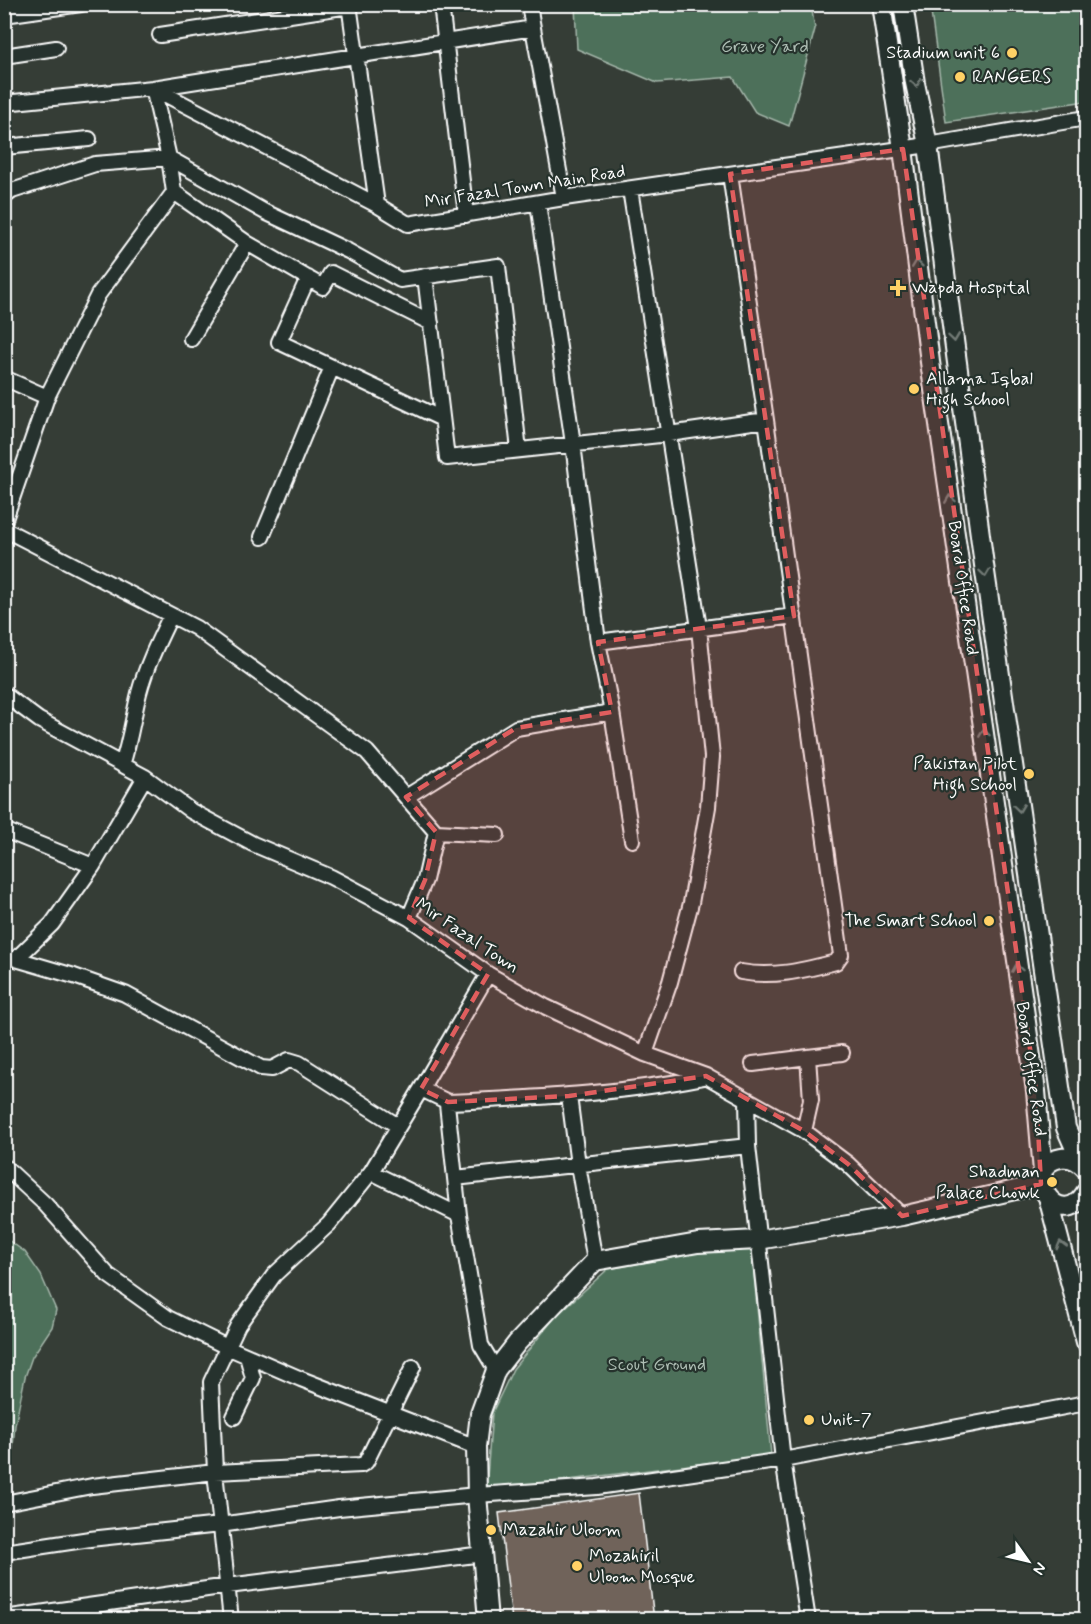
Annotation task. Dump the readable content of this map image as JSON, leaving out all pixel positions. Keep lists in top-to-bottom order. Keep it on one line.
{"streets":{"street":["Mir Fazal Town Main Road","Board Office Road","Mir Fazal Town"]},"crossings":[["Mir Fazal Town Main Road","Board Office Road"]],"parks":["Grave Yard","Scout Ground"],"places":{"other":["Stadium unit 6","RANGERS","Allama Iqbal High School","Pakistan Pilot High School","The Smart School","Shadman Palace Chowk","Unit-7","Mazahir Uloom","Mozahiril Uloom Mosque"],"health":["Wapda Hospital"]},"north":"bottom right"}
